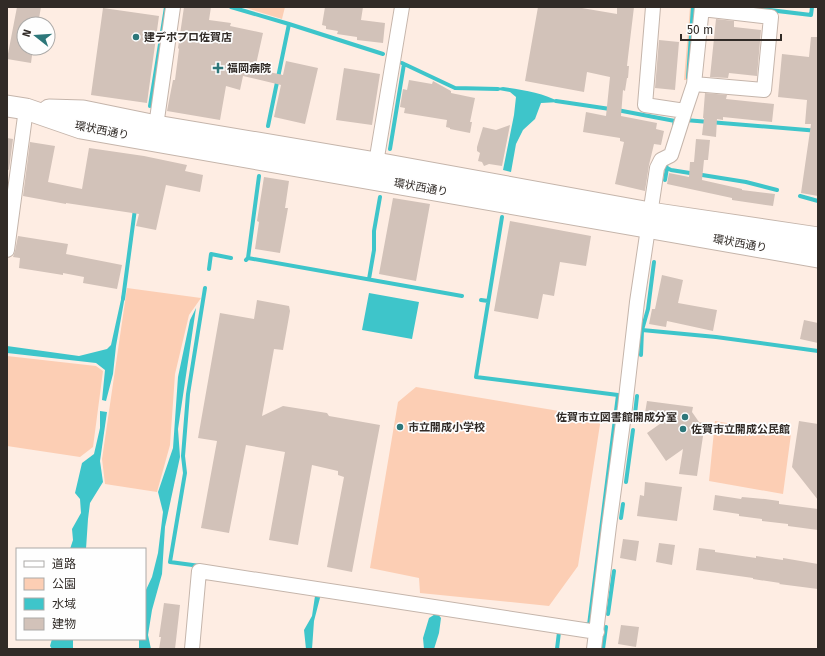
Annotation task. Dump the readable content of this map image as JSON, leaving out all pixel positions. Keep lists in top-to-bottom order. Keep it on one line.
{"streets":{"highway":["環状西通り"]},"places":{"other":["建デポプロ佐賀店","佐賀市立図書館開成分室","市立開成小学校","佐賀市立開成公民館"],"health":["福岡病院"]},"legend":["道路","公園","水域","建物"],"scale_bar":"50 m","north":"left"}
